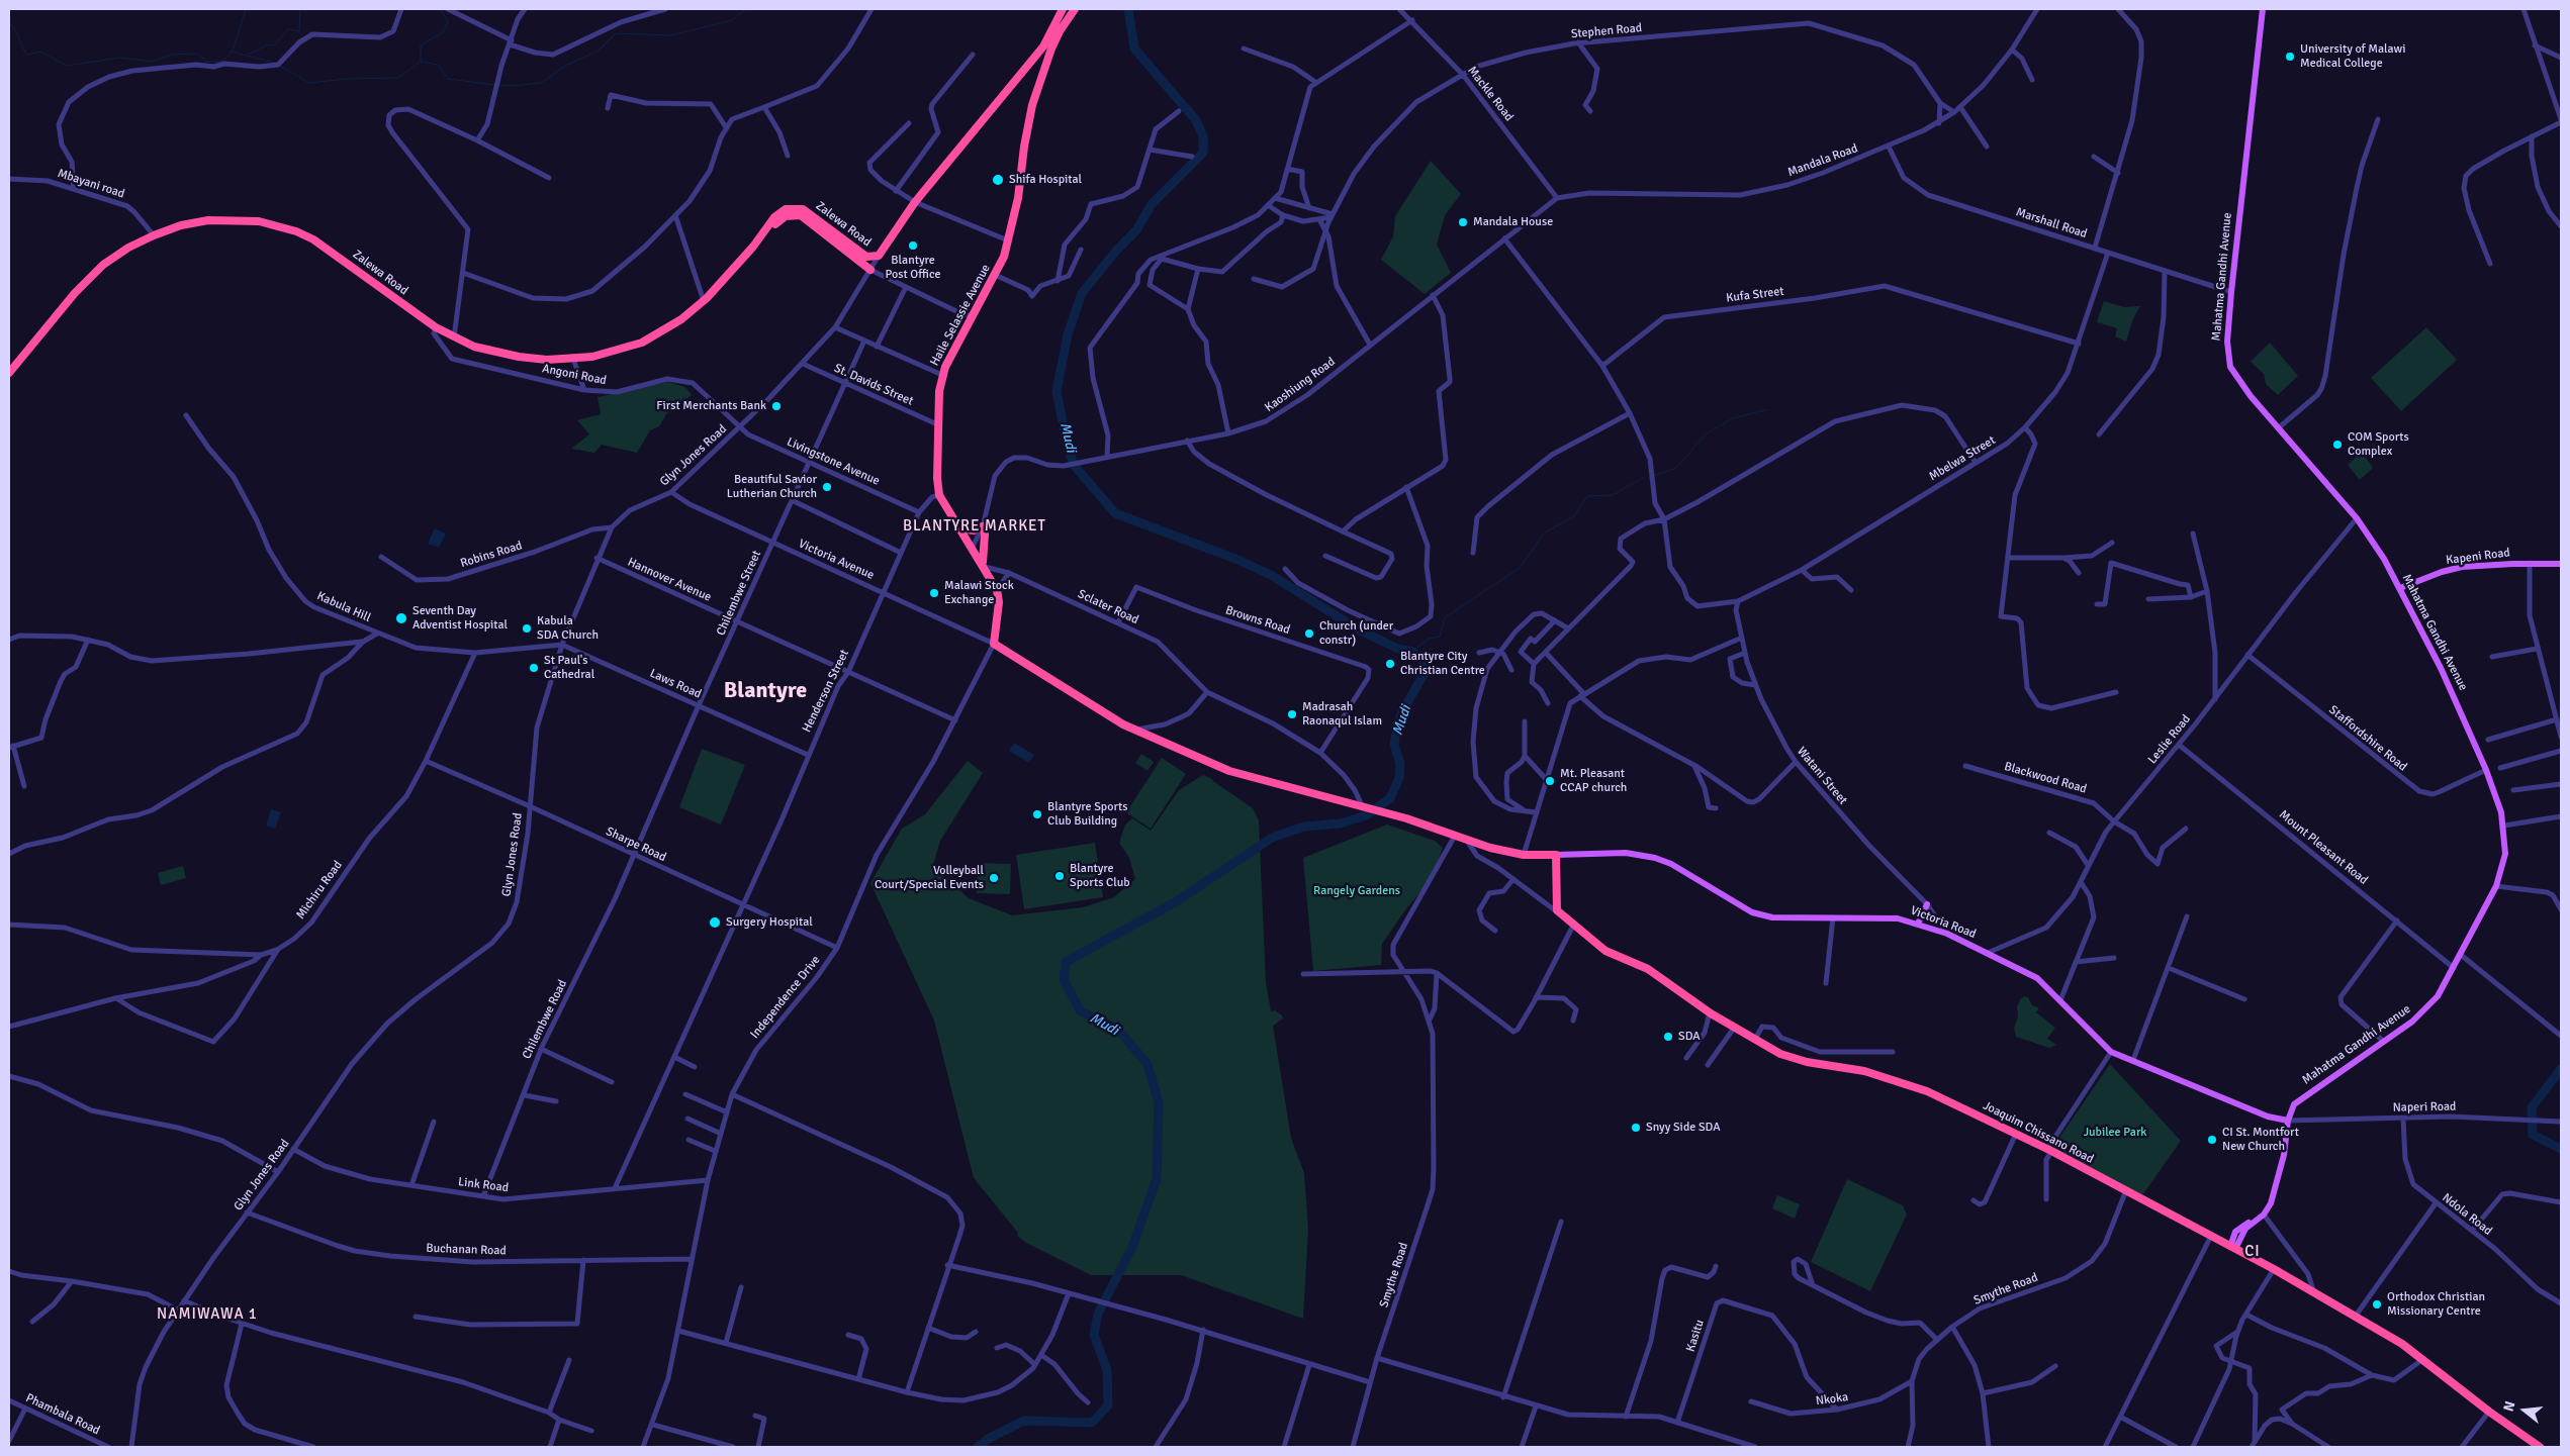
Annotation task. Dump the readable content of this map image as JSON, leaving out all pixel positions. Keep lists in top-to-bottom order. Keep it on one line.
{"streets":{"highway":["Zalewa Road","Haile Selassie Avenue","Joaquim Chissano Road"],"main road":["Mahatma Gandhi Avenue","Kapeni Road","Victoria Road"],"street":["Stephen Road","Mackle Road","Mandala Road","Mbayani road","Marshall Road","Kufa Street","Angoni Road","St. Davids Street","Kaoshiung Road","Glyn Jones Road","Mbelwa Street","Livingstone Avenue","Robins Road","Victoria Avenue","Hannover Avenue","Chilembwe Street","Kabula Hill","Sclater Road","Browns Road","Laws Road","Henderson Street","Staffordshire Road","Leslie Road","Watani Street","Blackwood Road","Sharpe Road","Mount Pleasant Road","Michiru Road","Independence Drive","Chilembwe Road","Naperi Road","Link Road","Ndola Road","Buchanan Road","Smythe Road","Kasitu","Nkoka","Phambala Road"]},"crossings":[["Stephen Road","Mackle Road"],["Stephen Road","Mandala Road"],["Mackle Road","Mandala Road"],["Mackle Road","Kaoshiung Road"],["Mandala Road","Marshall Road"],["Mandala Road","Kaoshiung Road"],["Mbayani road","Zalewa Road"],["Marshall Road","Mahatma Gandhi Avenue"],["Marshall Road","Mbelwa Street"],["Zalewa Road","Angoni Road"],["Zalewa Road","Glyn Jones Road"],["Mahatma Gandhi Avenue","Kapeni Road"],["Mahatma Gandhi Avenue","Staffordshire Road"],["Mahatma Gandhi Avenue","Leslie Road"],["Mahatma Gandhi Avenue","Mount Pleasant Road"],["Mahatma Gandhi Avenue","Victoria Road"],["Mahatma Gandhi Avenue","Naperi Road"],["Mahatma Gandhi Avenue","Joaquim Chissano Road"],["Kufa Street","Mbelwa Street"],["Haile Selassie Avenue","St. Davids Street"],["Haile Selassie Avenue","Kaoshiung Road"],["Haile Selassie Avenue","Victoria Avenue"],["Haile Selassie Avenue","Sclater Road"],["Haile Selassie Avenue","Henderson Street"],["Haile Selassie Avenue","Independence Drive"],["Angoni Road","Glyn Jones Road"],["Angoni Road","Livingstone Avenue"],["St. Davids Street","Glyn Jones Road"],["St. Davids Street","Chilembwe Street"],["Glyn Jones Road","Livingstone Avenue"],["Glyn Jones Road","Robins Road"],["Glyn Jones Road","Victoria Avenue"],["Glyn Jones Road","Hannover Avenue"],["Glyn Jones Road","Kabula Hill"],["Glyn Jones Road","Laws Road"],["Glyn Jones Road","Sharpe Road"],["Glyn Jones Road","Link Road"],["Glyn Jones Road","Buchanan Road"],["Mbelwa Street","Watani Street"],["Livingstone Avenue","Chilembwe Street"],["Livingstone Avenue","Henderson Street"],["Victoria Avenue","Chilembwe Street"],["Victoria Avenue","Henderson Street"],["Victoria Avenue","Independence Drive"],["Hannover Avenue","Chilembwe Street"],["Hannover Avenue","Henderson Street"],["Hannover Avenue","Independence Drive"],["Chilembwe Street","Laws Road"],["Chilembwe Street","Sharpe Road"],["Chilembwe Street","Chilembwe Road"],["Kabula Hill","Laws Road"],["Kabula Hill","Michiru Road"],["Sclater Road","Browns Road"],["Laws Road","Henderson Street"],["Henderson Street","Sharpe Road"],["Henderson Street","Link Road"],["Staffordshire Road","Leslie Road"],["Leslie Road","Blackwood Road"],["Leslie Road","Mount Pleasant Road"],["Leslie Road","Victoria Road"],["Watani Street","Victoria Road"],["Sharpe Road","Michiru Road"],["Sharpe Road","Independence Drive"],["Sharpe Road","Chilembwe Road"],["Victoria Road","Naperi Road"],["Independence Drive","Link Road"],["Independence Drive","Buchanan Road"],["Chilembwe Road","Link Road"],["Naperi Road","Ndola Road"],["Joaquim Chissano Road","Smythe Road"],["Smythe Road","Nkoka"],["Kasitu","Nkoka"]],"districts":["BLANTYRE MARKET","Blantyre","CI","NAMIWAWA 1"],"water":["Mudi"],"parks":["Rangely Gardens","Jubilee Park"],"places":["University of Malawi Medical College","Shifa Hospital","Mandala House","Blantyre Post Office","First Merchants Bank","COM Sports Complex","Beautiful Savior Lutherian Church","Malawi Stock Exchange","Seventh Day Adventist Hospital","Kabula SDA Church","Church (under constr)","Blantyre City Christian Centre","St Paul's Cathedral","Madrasah Raonaqul Islam","Mt. Pleasant CCAP church","Blantyre Sports Club Building","Blantyre Sports Club","Volleyball Court/Special Events","Surgery Hospital","SDA","Snyy Side SDA","CI St. Montfort New Church","Orthodox Christian Missionary Centre"],"north":"left"}
